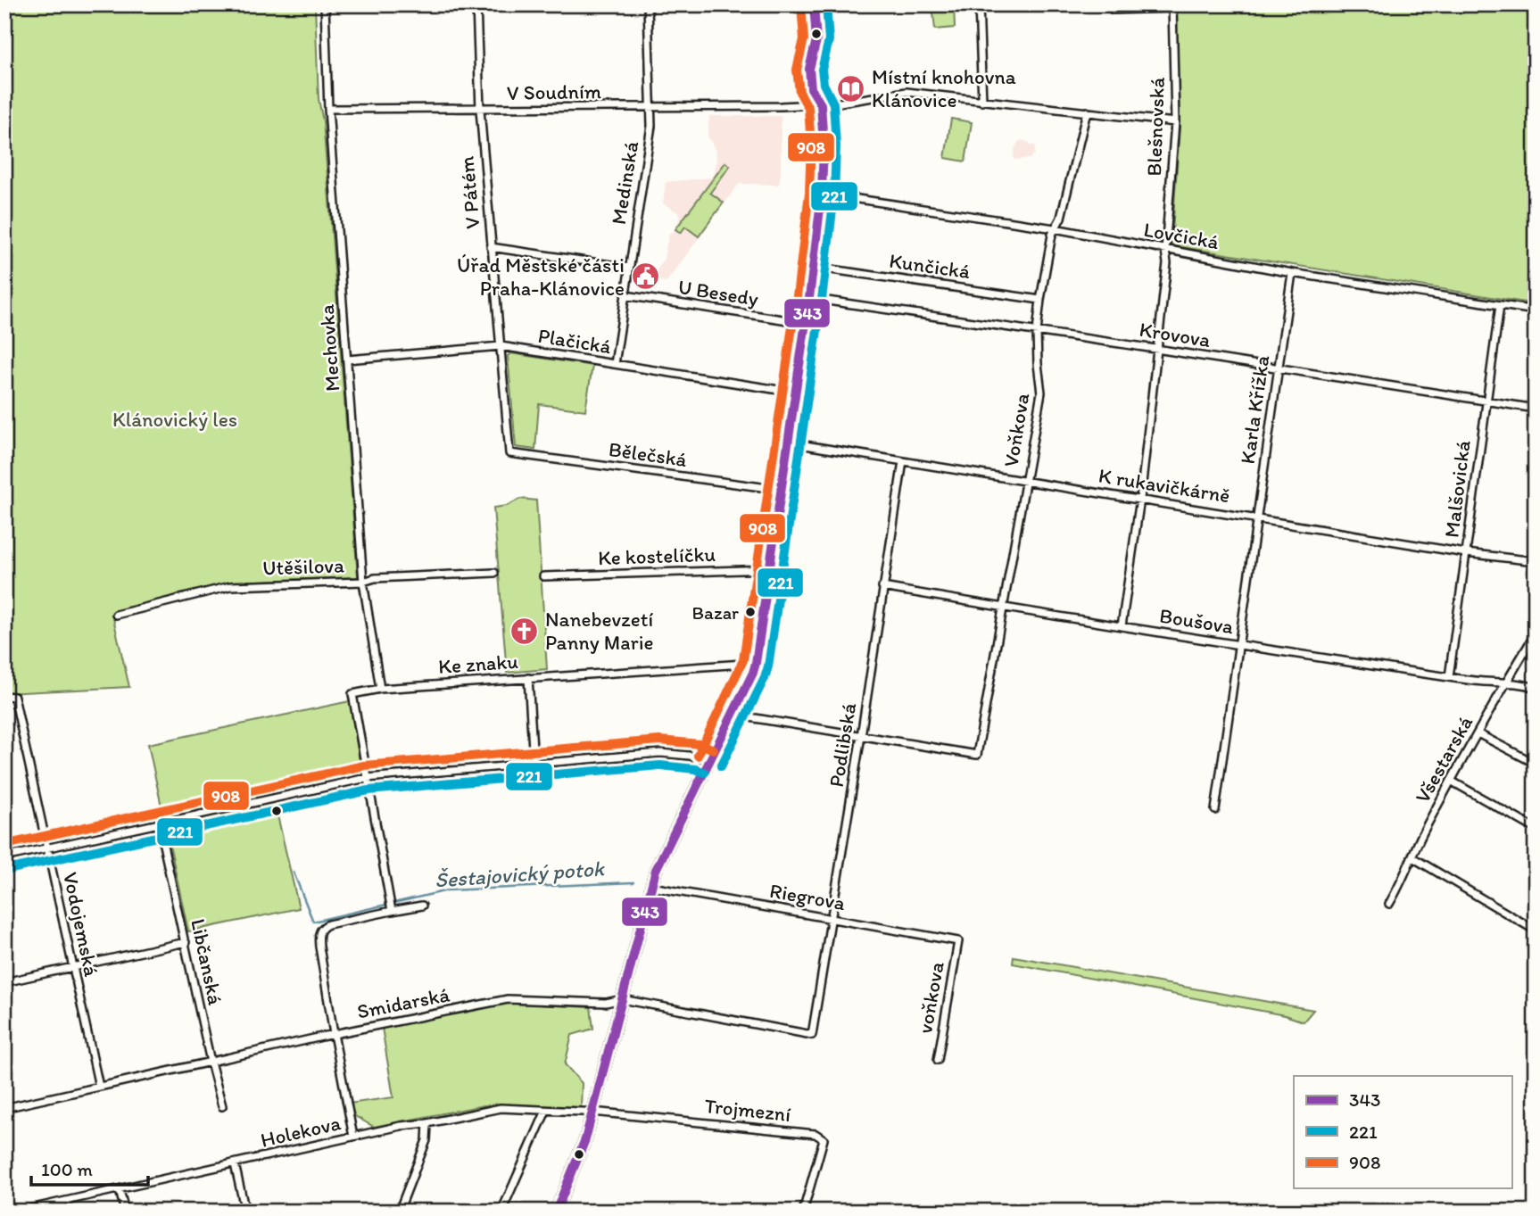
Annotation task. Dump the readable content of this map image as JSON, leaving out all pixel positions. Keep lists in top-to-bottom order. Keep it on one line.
{"streets":{"street":["V Soudním","Blešnovská","Medinská","V Pátém","Lovčická","Kunčická","U Besedy","Krovova","Plačická","Mechovka","Karla Křížka","Voňkova","Bělečská","K rukavičkárně","Malšovická","Ke kostelíčku","Utěšilova","Boušova","Ke znaku","Podlibská","Všestarská","Riegrova","Vodojemská","Libčanská","voňkova","Smidarská","Trojmezní","Holekova"]},"crossings":[["V Soudním","Blešnovská"],["V Soudním","Medinská"],["V Soudním","V Pátém"],["V Soudním","Mechovka"],["V Soudním","Voňkova"],["Blešnovská","Lovčická"],["Blešnovská","Krovova"],["Blešnovská","K rukavičkárně"],["Blešnovská","Boušova"],["Medinská","U Besedy"],["Medinská","Plačická"],["V Pátém","Plačická"],["V Pátém","Bělečská"],["Lovčická","Karla Křížka"],["Lovčická","Voňkova"],["Lovčická","Malšovická"],["Kunčická","Voňkova"],["Krovova","Karla Křížka"],["Krovova","Voňkova"],["Krovova","Malšovická"],["Plačická","Mechovka"],["Mechovka","Utěšilova"],["Mechovka","Ke znaku"],["Karla Křížka","K rukavičkárně"],["Karla Křížka","Boušova"],["Voňkova","K rukavičkárně"],["Voňkova","Boušova"],["Voňkova","Podlibská"],["K rukavičkárně","Malšovická"],["K rukavičkárně","Podlibská"],["Malšovická","Boušova"],["Boušova","Podlibská"],["Boušova","Všestarská"],["Podlibská","Riegrova"],["Podlibská","Smidarská"],["Riegrova","voňkova"],["Vodojemská","Smidarská"],["Libčanská","Smidarská"],["Trojmezní","Holekova"]],"water":["Šestajovický potok"],"parks":["Klánovický les"],"places":{"library":["Místní knohovna Klánovice"],"public building":["Úřad Městské části Praha-Klánovice"],"other":["Bazar"],"church":["Nanebevzetí Panny Marie"]},"lines":["transit line 343","transit line 221","transit line 908"],"legend":["343","221","908"],"scale_bar":"100 m"}
